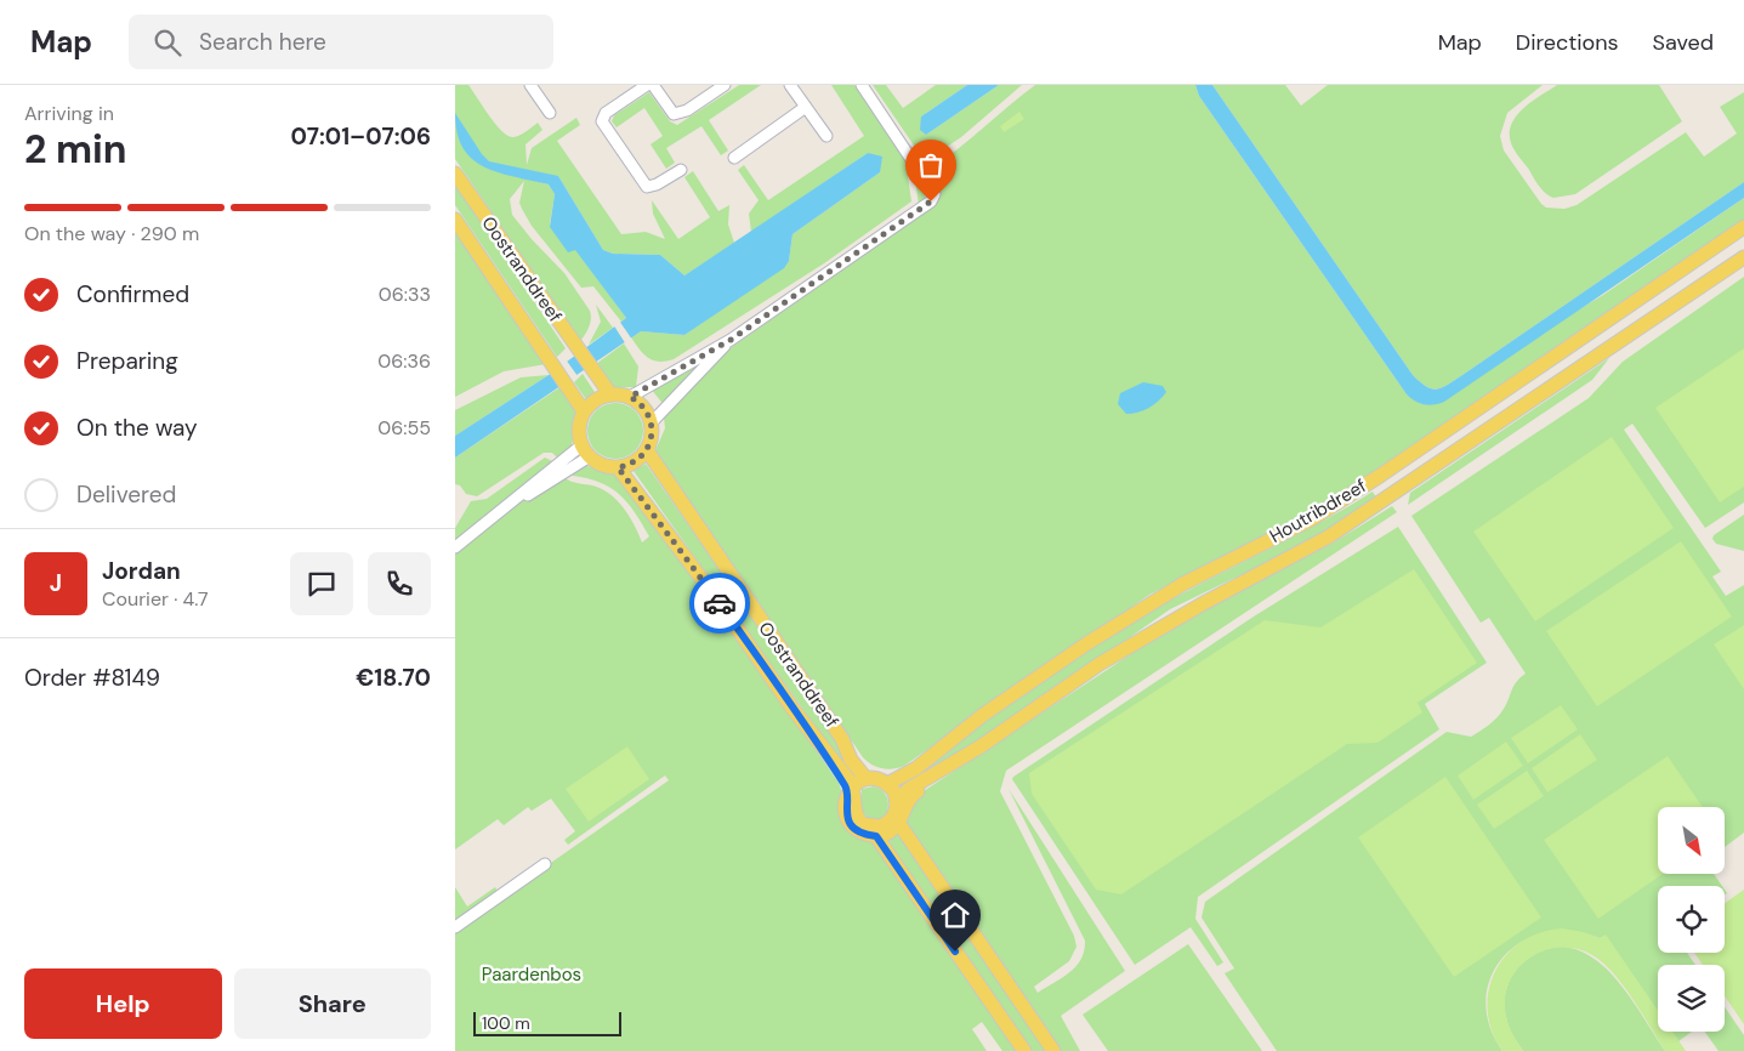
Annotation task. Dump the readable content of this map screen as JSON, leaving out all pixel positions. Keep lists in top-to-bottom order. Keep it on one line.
{"streets":{"main road":["Oostranddreef","Houtribdreef"]},"crossings":[["Oostranddreef","Houtribdreef"]],"parks":["Paardenbos"],"scale_bar":"100 m","north":"bottom right","page":{"header":"Map","search":"Search here","nav":["Map","Directions","Saved"],"heading":["2 min","Arriving in","07:01–07:06"],"panel":["Jordan","Courier · 4.7","Order #8149","€18.70"],"bar":"On the way · 290 m","list":[["Confirmed","06:33"],["Preparing","06:36"],["On the way","06:55"],"Delivered"],"round":"J","buttons":["Help","Share"],"scale":"100 m"}}
